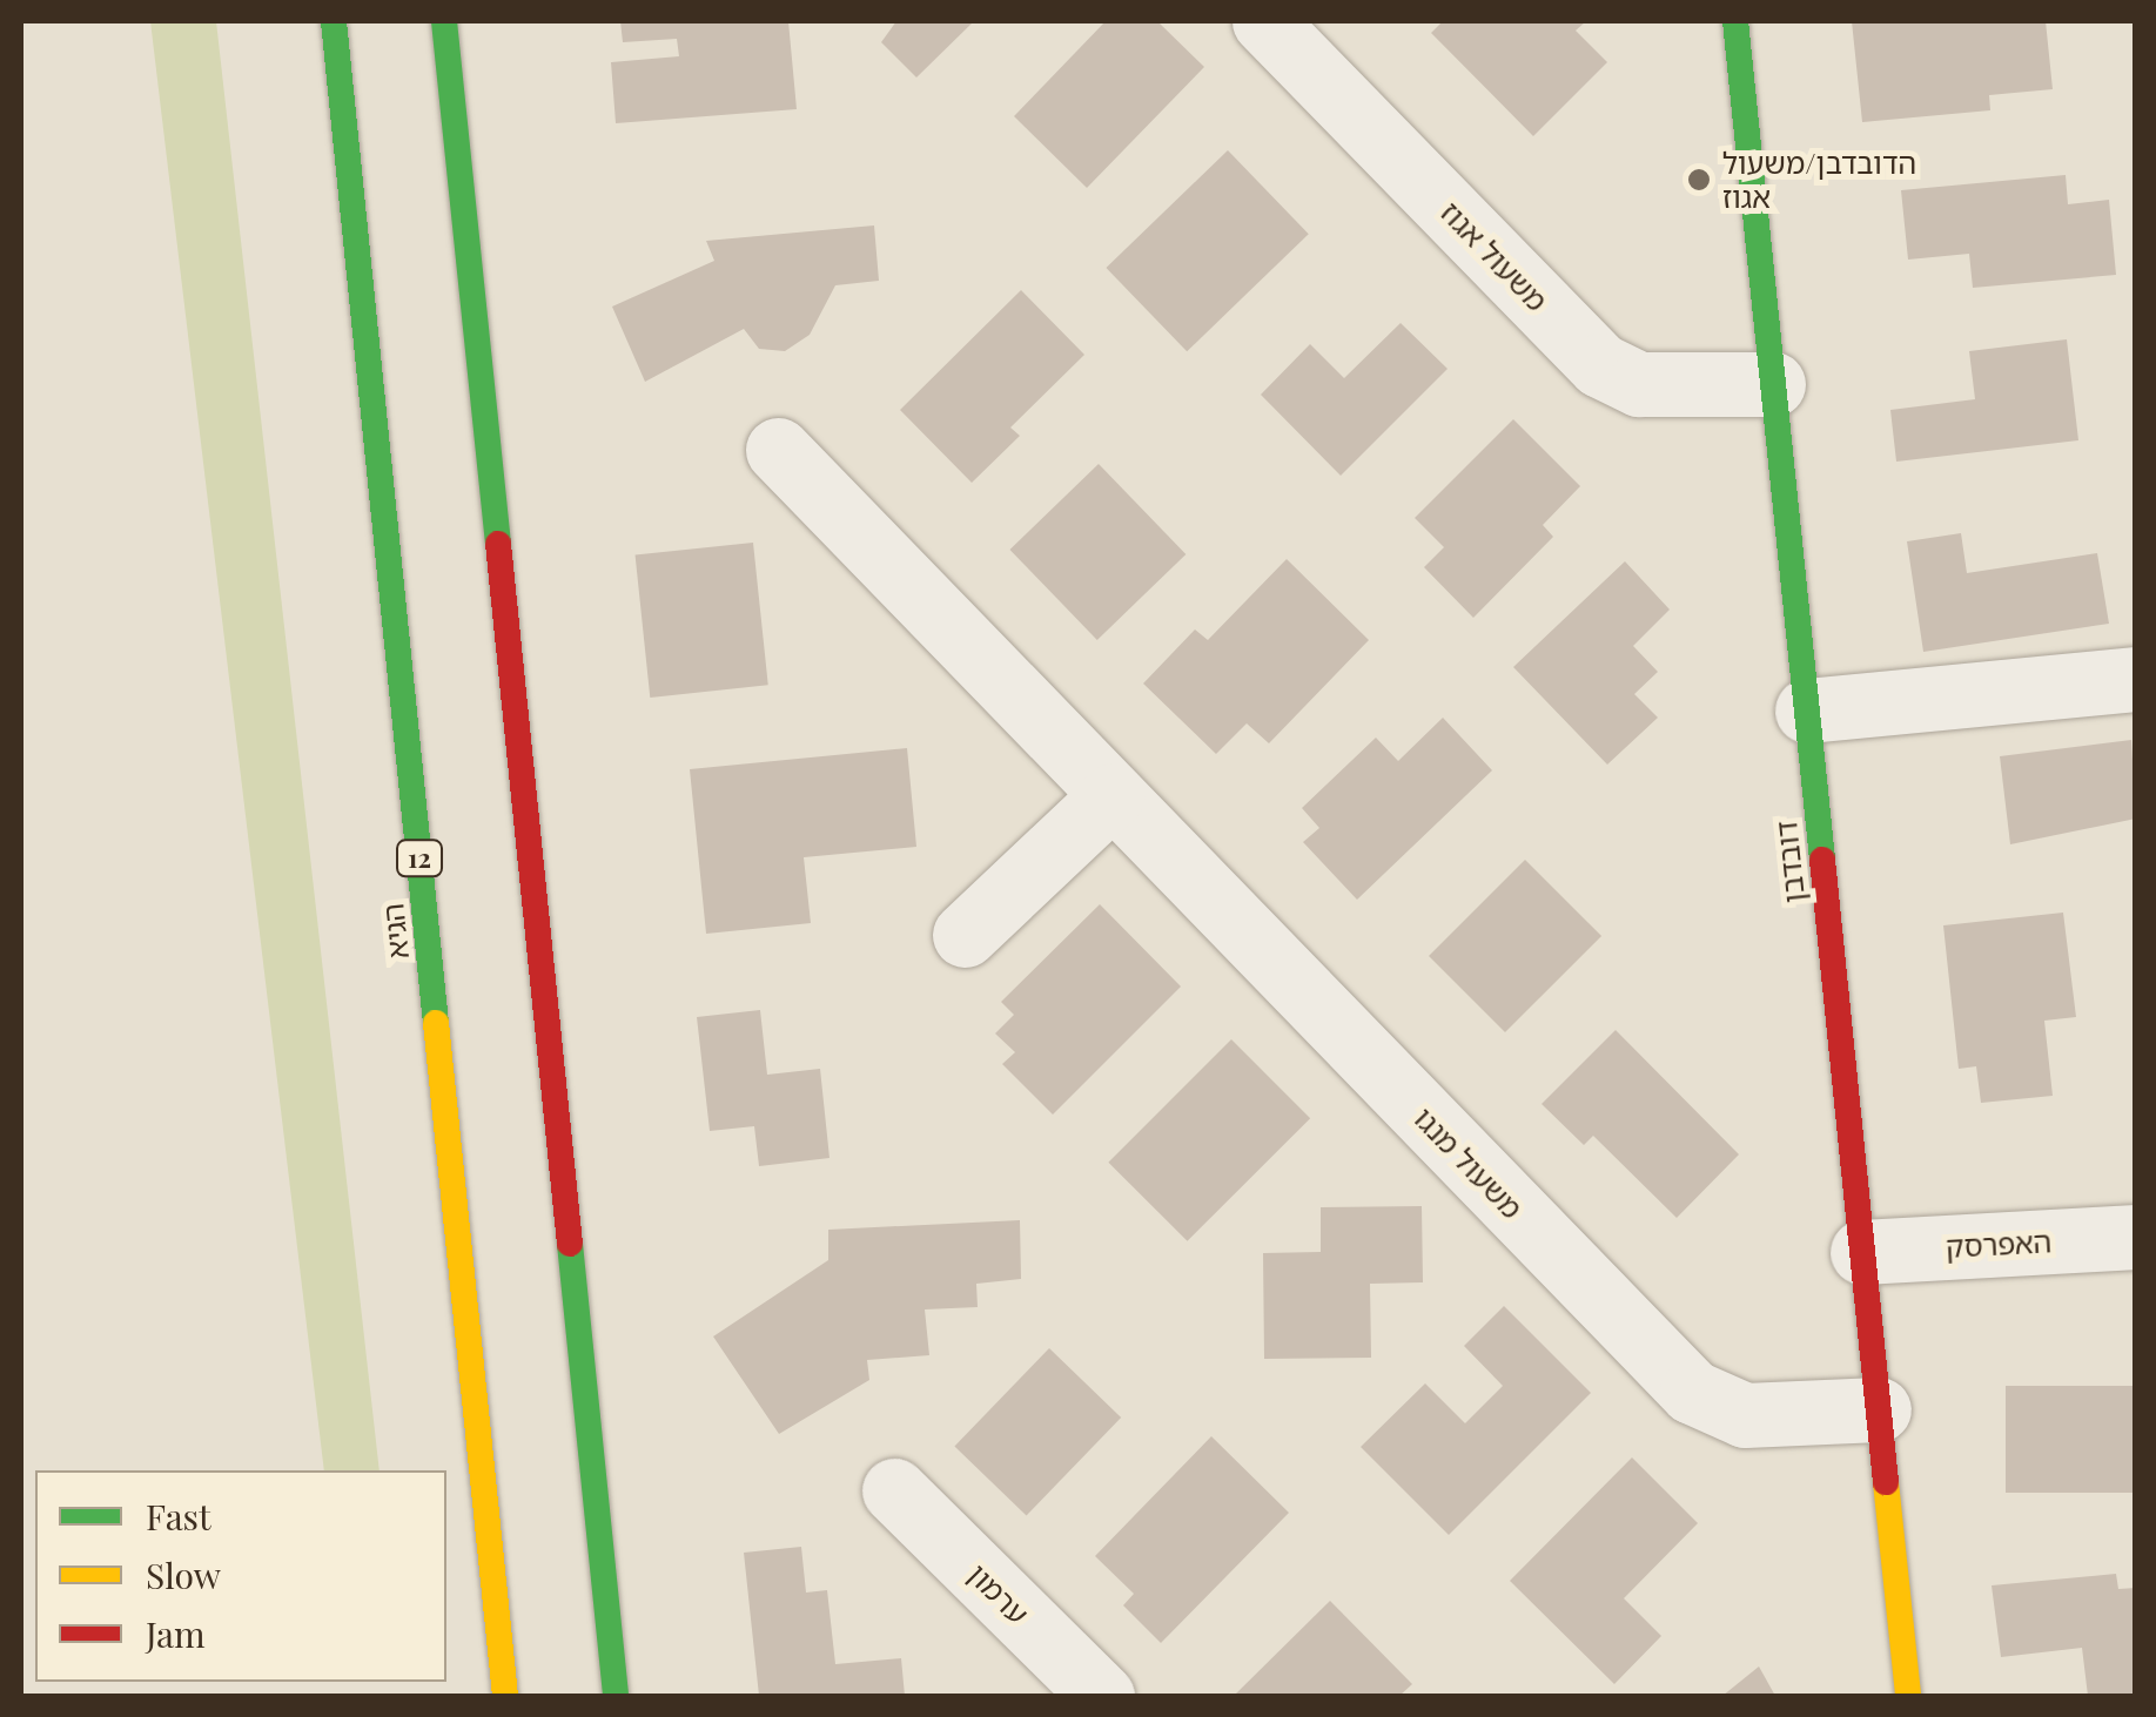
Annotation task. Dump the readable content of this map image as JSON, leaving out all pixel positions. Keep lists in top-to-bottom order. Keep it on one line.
{"streets":{"main road":["12","דובדבן","הגיא"],"street":["משעול אגוז","משעול מנגו","האפרסק","ערמון"]},"crossings":[["משעול אגוז","דובדבן"],["דובדבן","משעול מנגו"],["דובדבן","האפרסק"]],"places":["הדובדבן/משעול אגוז"],"legend":["Fast","Slow","Jam"]}
